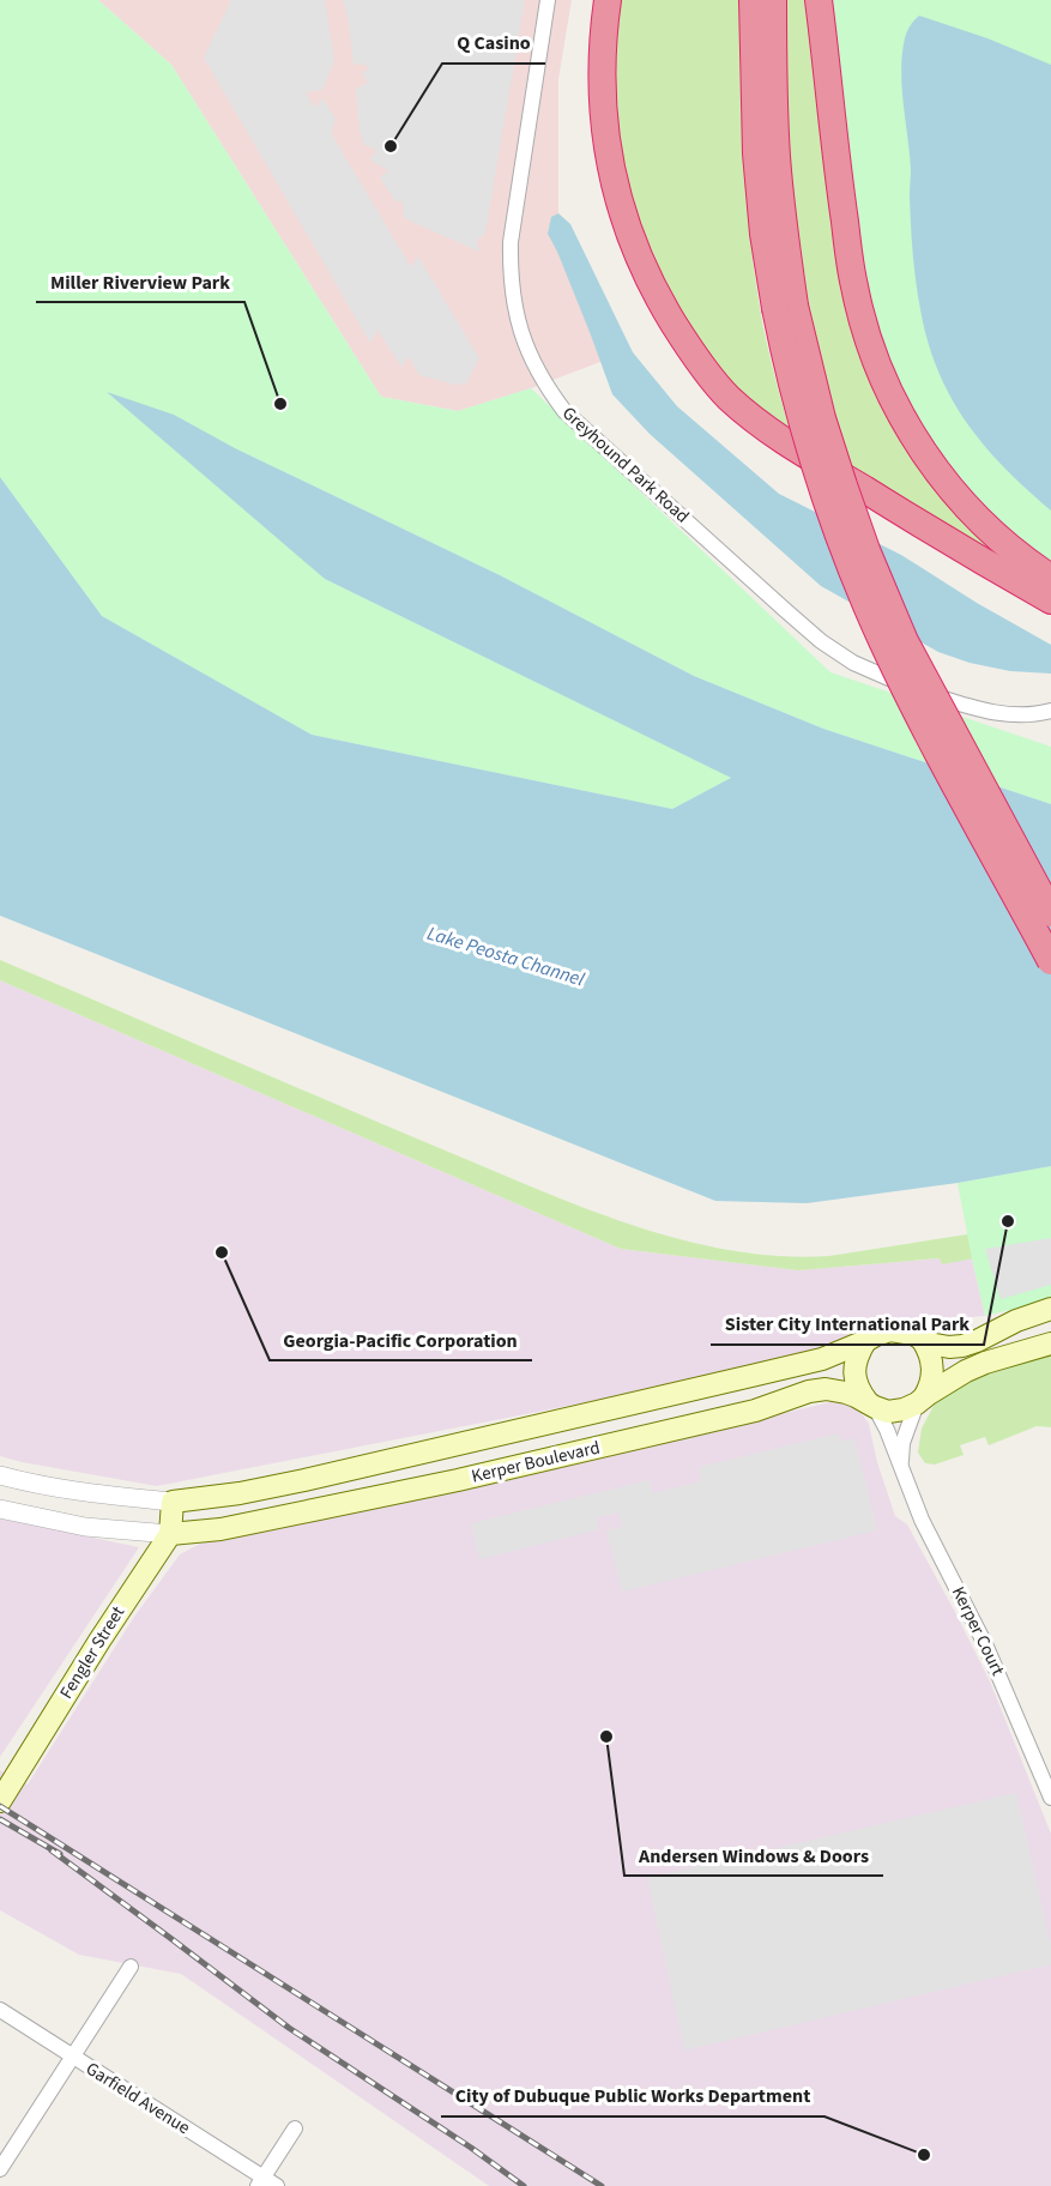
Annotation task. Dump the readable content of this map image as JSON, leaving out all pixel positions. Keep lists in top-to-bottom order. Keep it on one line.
{"streets":{"main road":["Kerper Boulevard","Fengler Street"],"street":["Greyhound Park Road","Kerper Court","Garfield Avenue"]},"crossings":[["Kerper Boulevard","Kerper Court"],["Kerper Boulevard","Fengler Street"]],"water":["Lake Peosta Channel"],"places":["Q Casino","Miller Riverview Park","Sister City International Park","Georgia-Pacific Corporation","Andersen Windows & Doors","City of Dubuque Public Works Department"]}
